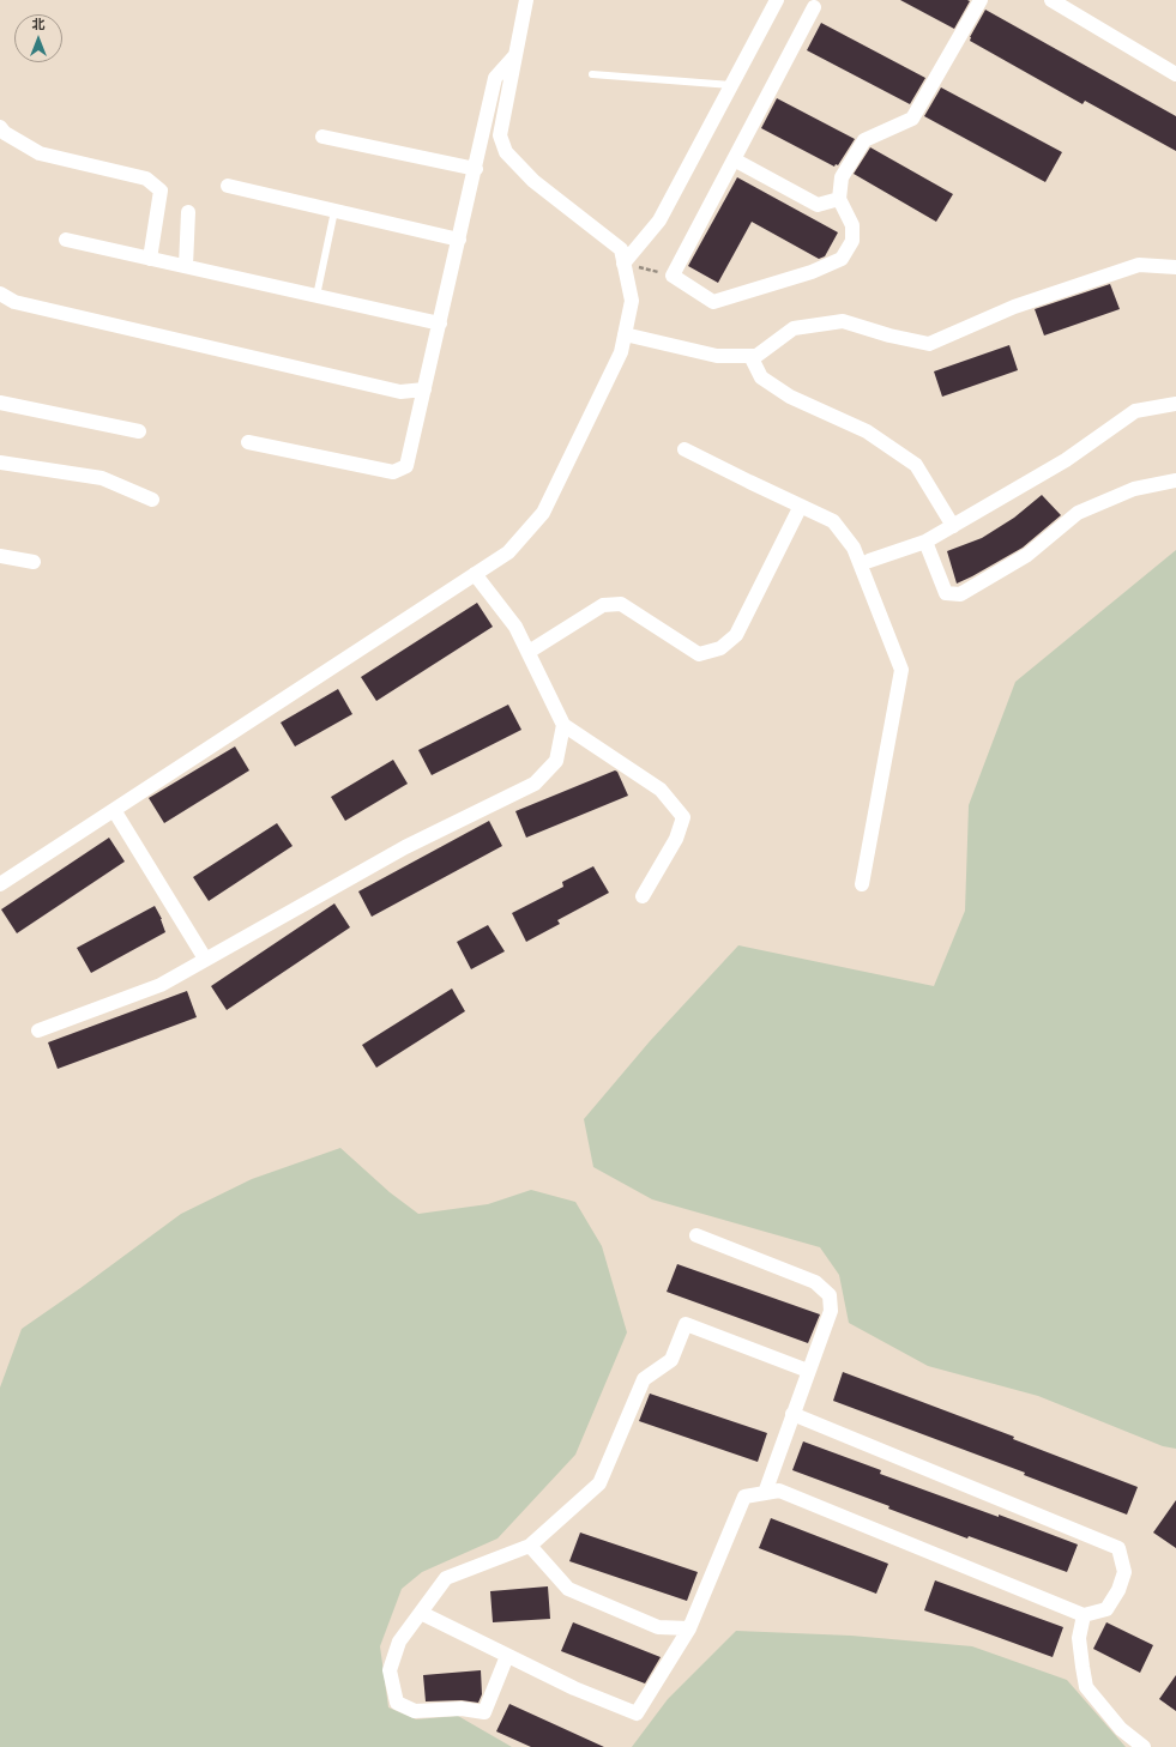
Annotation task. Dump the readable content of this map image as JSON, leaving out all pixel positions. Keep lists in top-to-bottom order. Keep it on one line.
{"north":"top"}
